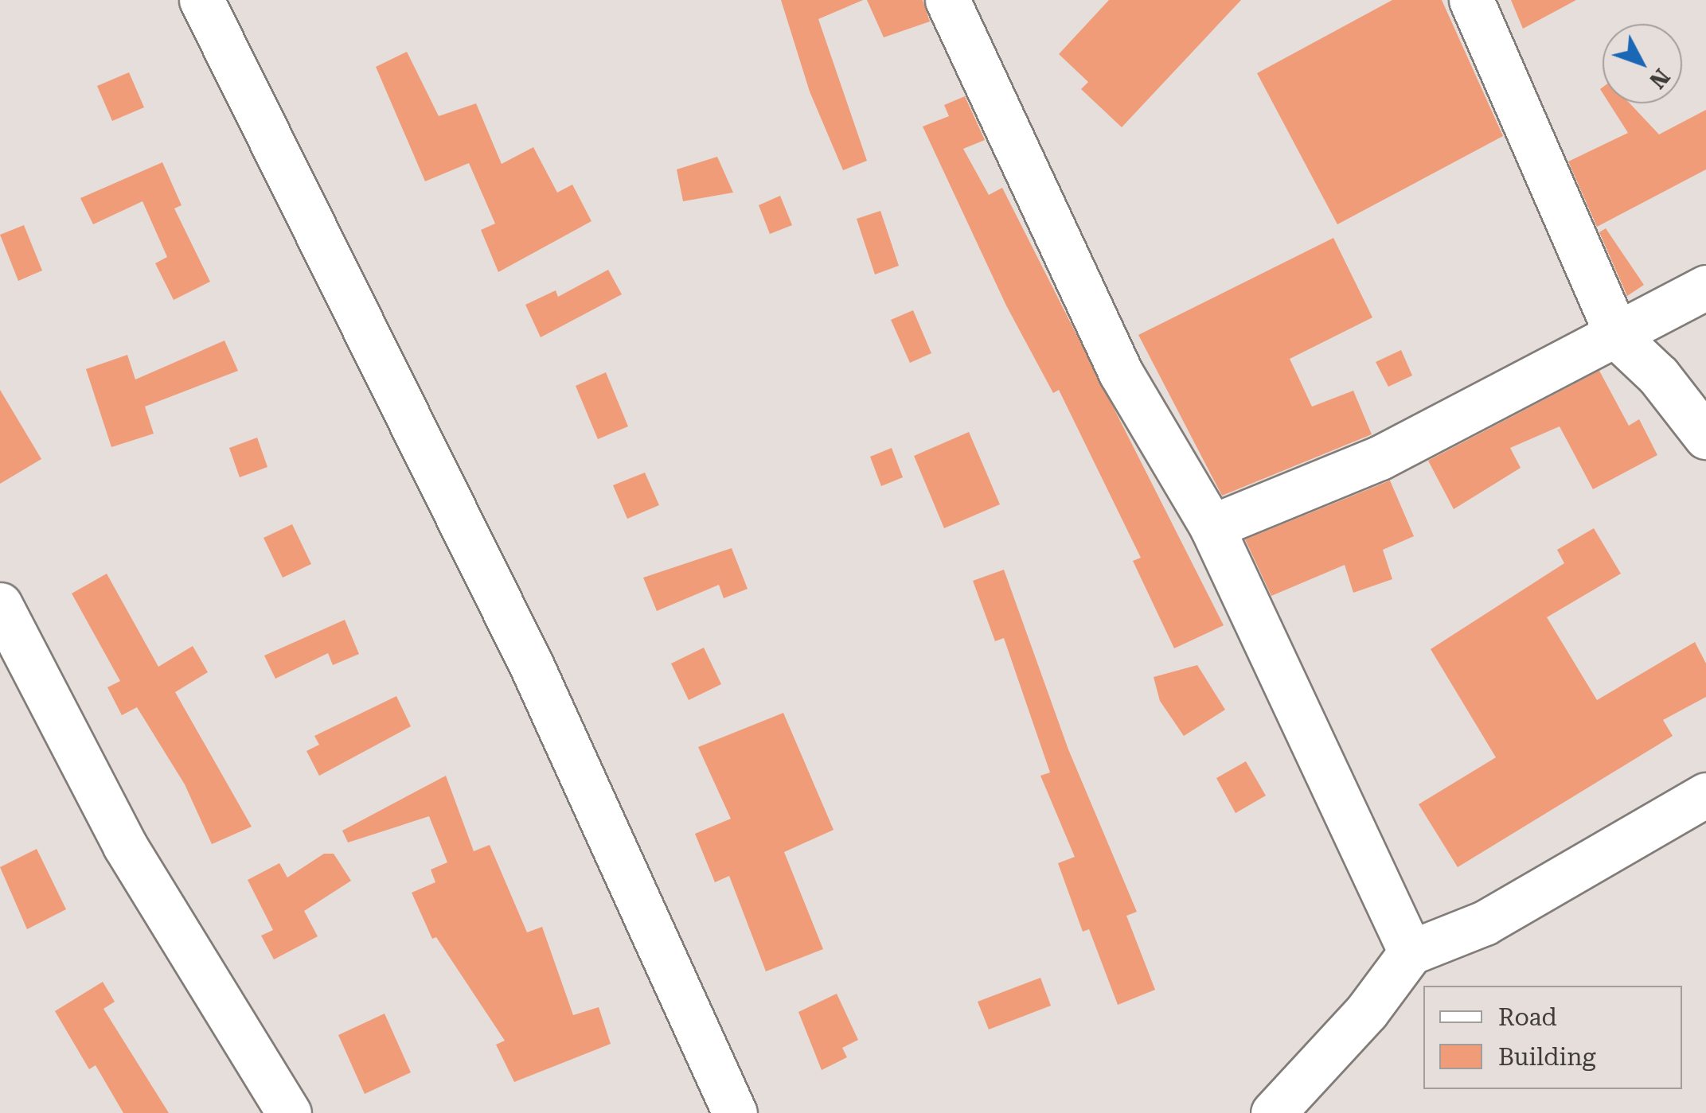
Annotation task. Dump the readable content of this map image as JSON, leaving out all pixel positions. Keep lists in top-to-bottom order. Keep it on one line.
{"legend":["Road","Building"],"north":"bottom right"}
